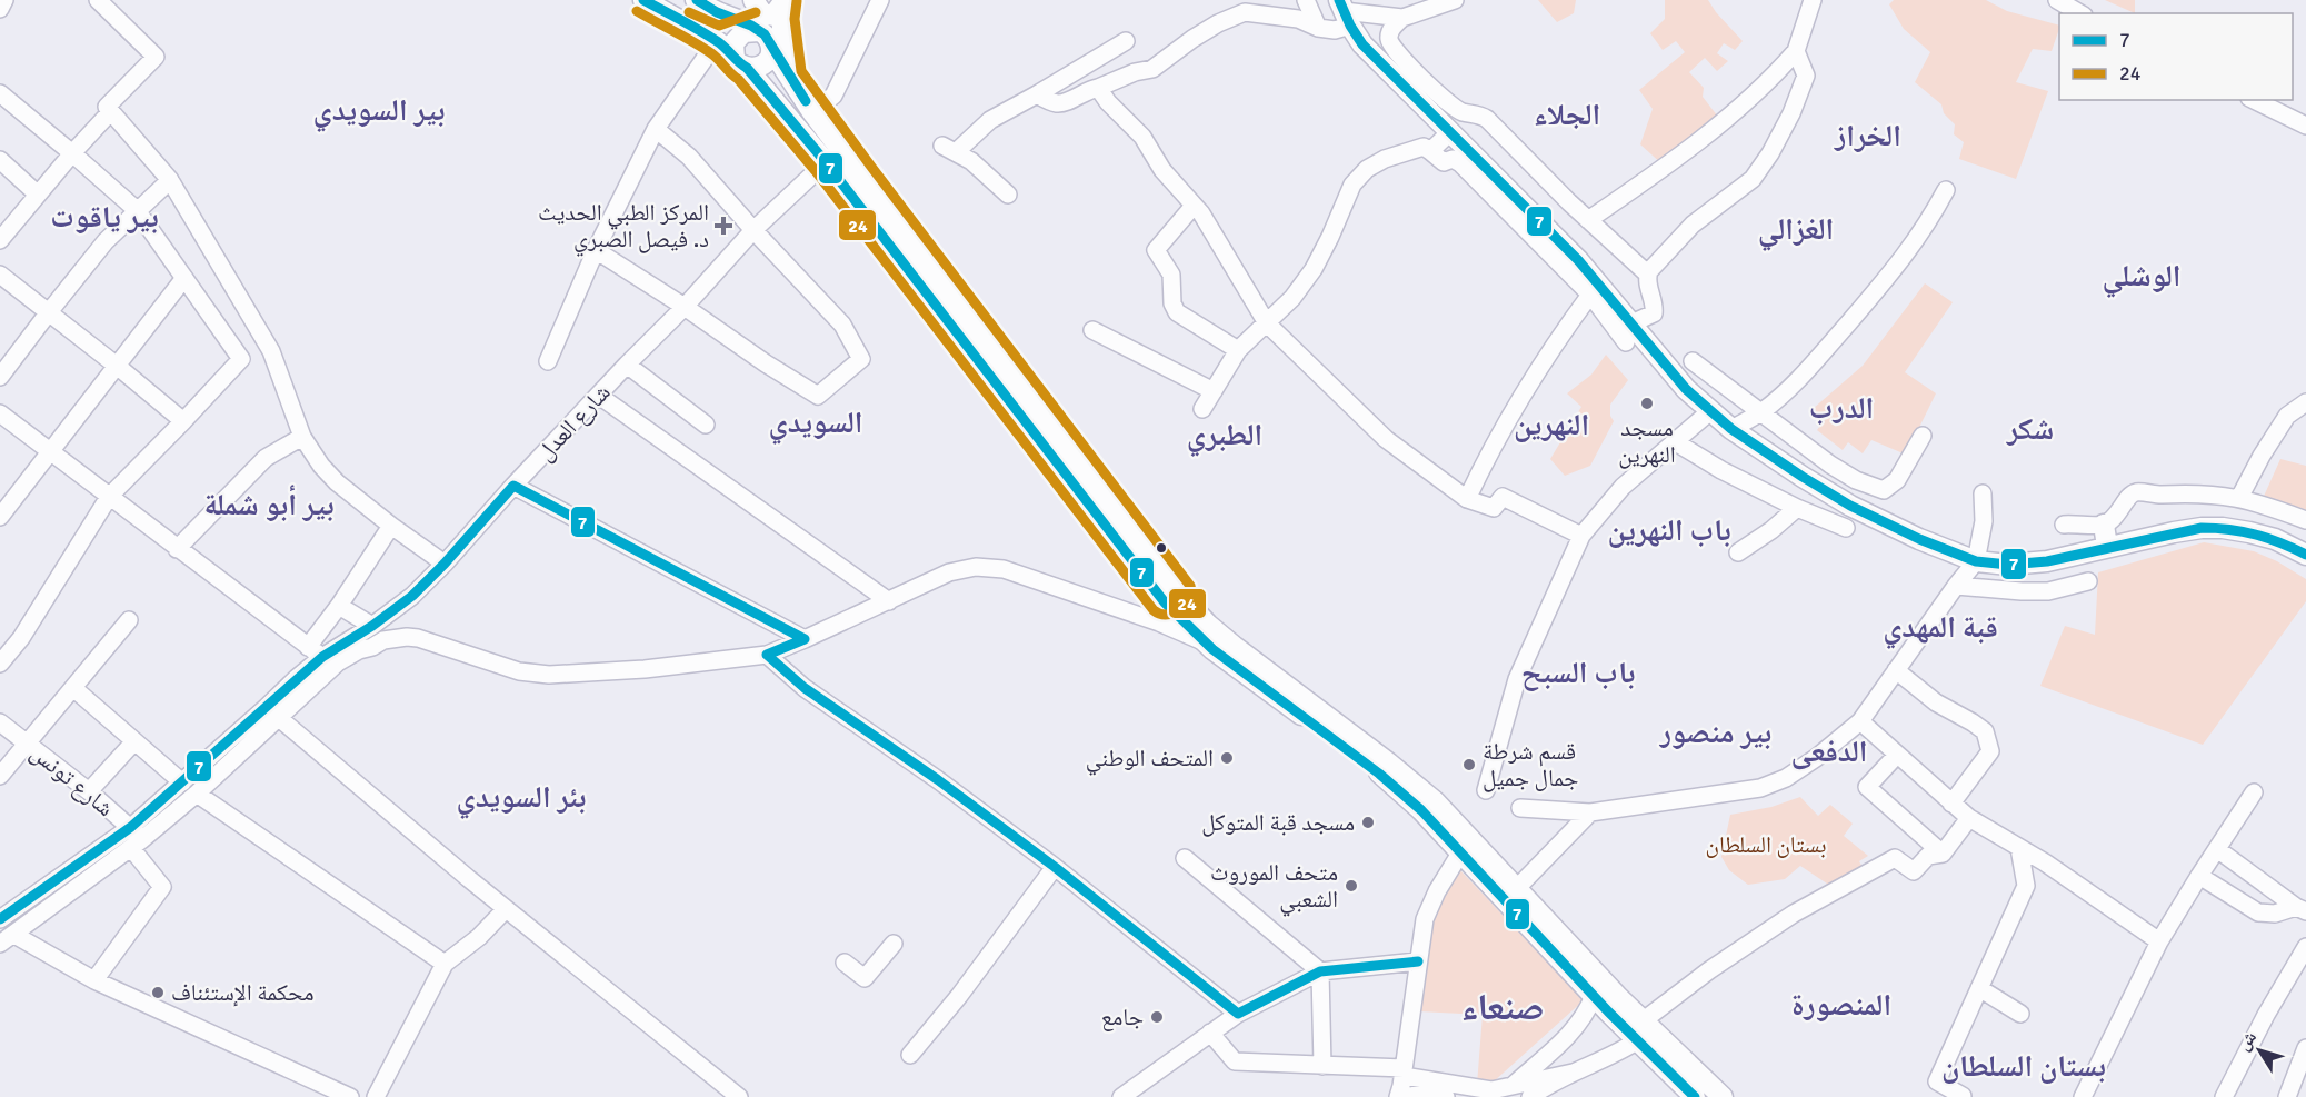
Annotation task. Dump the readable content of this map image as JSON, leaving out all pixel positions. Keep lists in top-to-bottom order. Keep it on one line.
{"streets":{"street":["شارع العدل","شارع تونس"]},"crossings":[["شارع العدل","شارع تونس"]],"districts":["بير السويدي","الجلاء","الخراز","بير ياقوت","الغزالي","الوشلي","الدرب","السويدي","النهرين","شكر","الطبري","بير أبو شملة","باب النهرين","قبة المهدي","باب السبح","بير منصور","الدفعى","بئر السويدي","المنصورة","صنعاء","بستان السلطان"],"parks":["بستان السلطان"],"places":{"health":["المركز الطبي الحديث د. فيصل الصبري"],"other":["مسجد النهرين","المتحف الوطني","قسم شرطة جمال جميل","مسجد قبة المتوكل","متحف الموروث الشعبي","محكمة الإستئناف","جامع"]},"lines":["transit line 7","transit line 24"],"legend":["7","24"],"north":"top left"}
